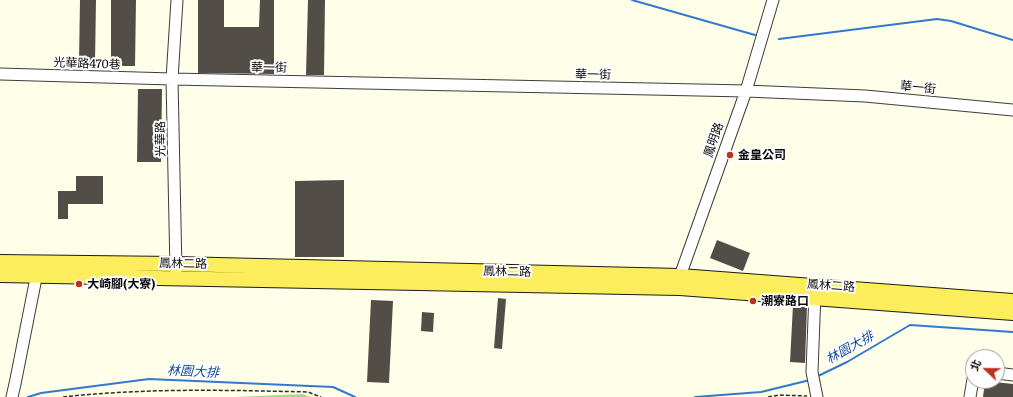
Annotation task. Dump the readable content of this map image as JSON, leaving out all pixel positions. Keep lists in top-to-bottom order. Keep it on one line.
{"streets":{"main road":["鳳林二路"],"street":["光華路470巷","華一街","光華路","鳳明路"]},"crossings":[["光華路470巷","華一街"],["光華路470巷","光華路"],["華一街","光華路"],["華一街","鳳明路"],["光華路","鳳林二路"],["鳳明路","鳳林二路"]],"water":["林園大排"],"places":["金皇公司","大崎腳(大寮)","潮寮路口"],"north":"left"}
